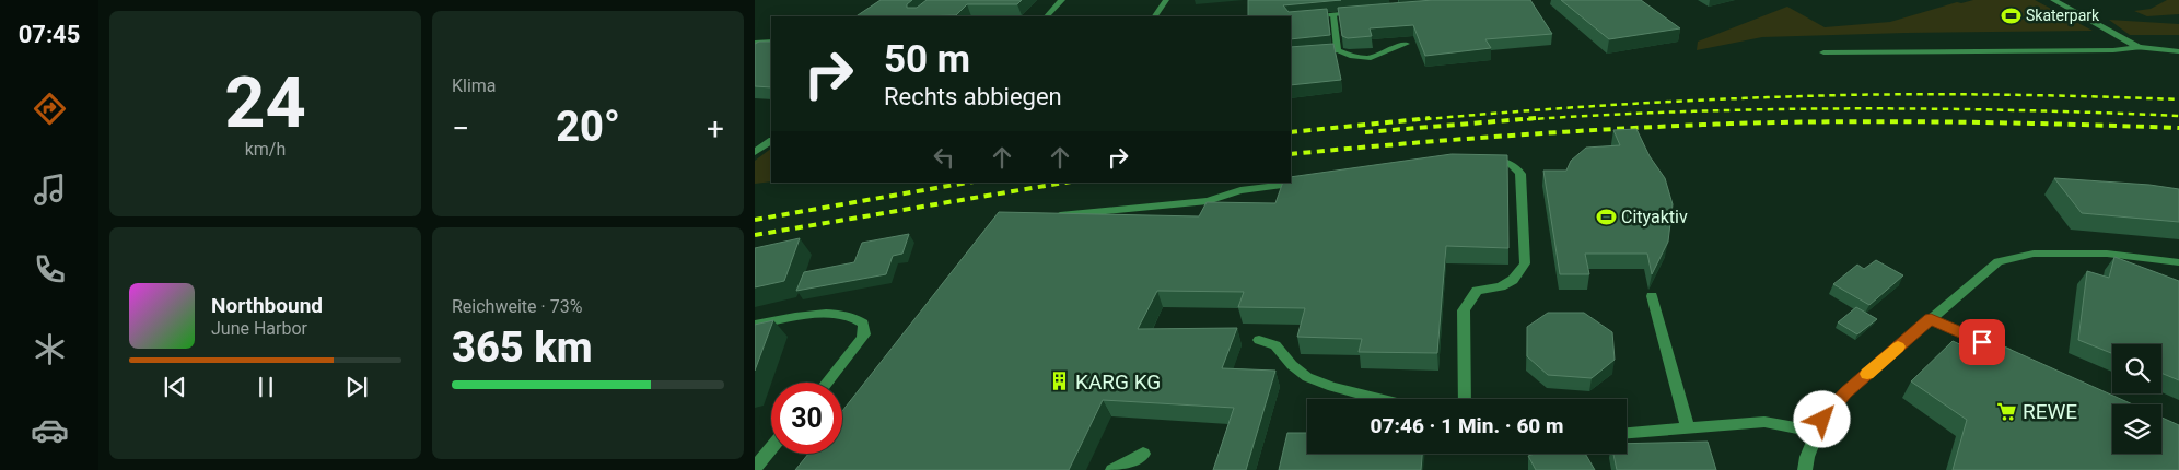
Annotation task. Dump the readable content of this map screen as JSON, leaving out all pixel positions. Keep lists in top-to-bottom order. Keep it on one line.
{"places":{"sports":["Skaterpark","Cityaktiv"],"building":["KARG KG"],"supermarket":["REWE"]},"page":{"tabs":"07:45","tile":[["24","km/h"],"Klima",["Reichweite · 73%","365 km"]],"turn":["50 m","Rechts abbiegen"],"heat":["−","20°","+"],"song":["Northbound","June Harbor"],"limit":"30","trip":"07:46 · 1 Min. · 60 m"}}
